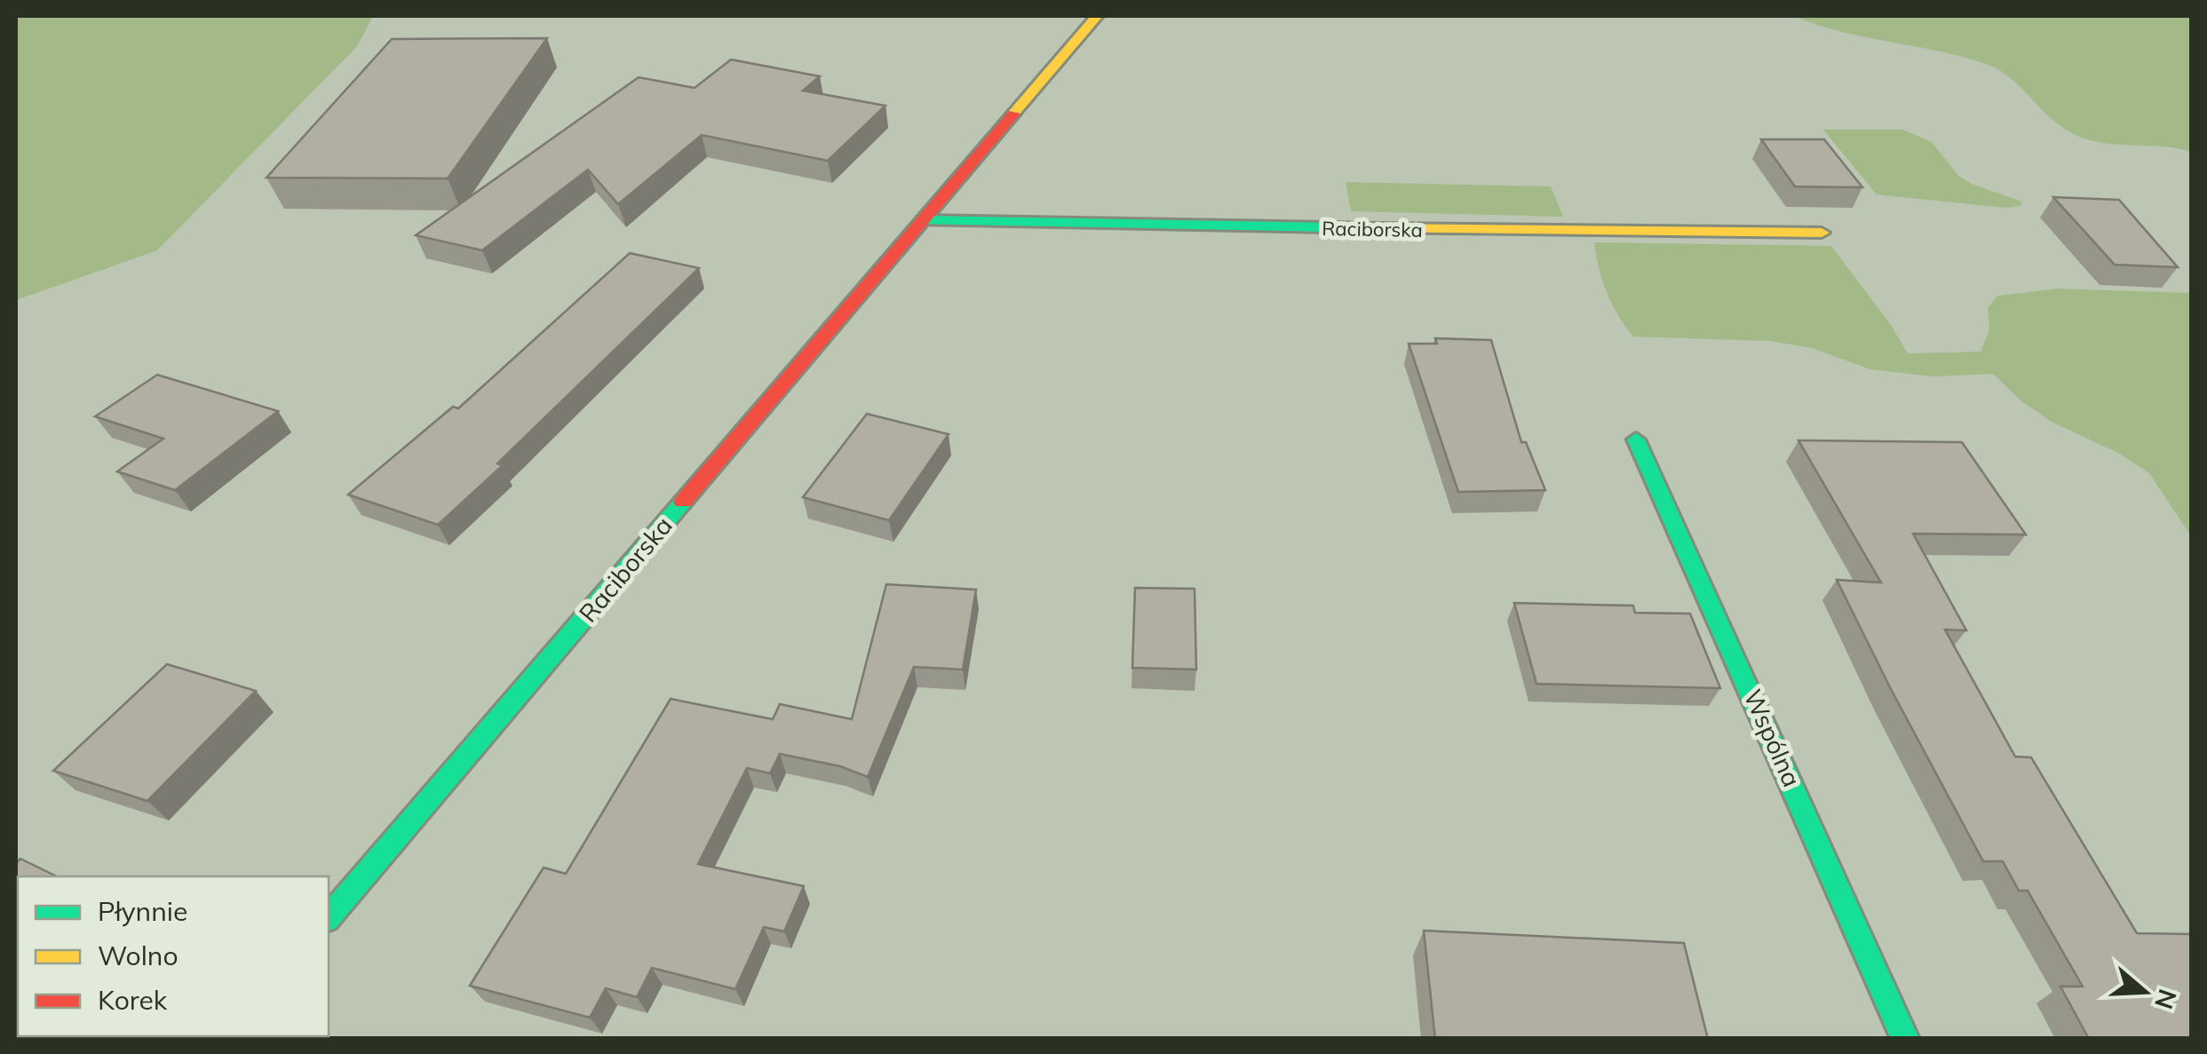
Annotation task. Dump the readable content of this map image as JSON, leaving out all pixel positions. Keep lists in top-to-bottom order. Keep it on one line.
{"streets":{"street":["Raciborska","Wspólna"]},"legend":["Płynnie","Wolno","Korek"],"north":"right"}
